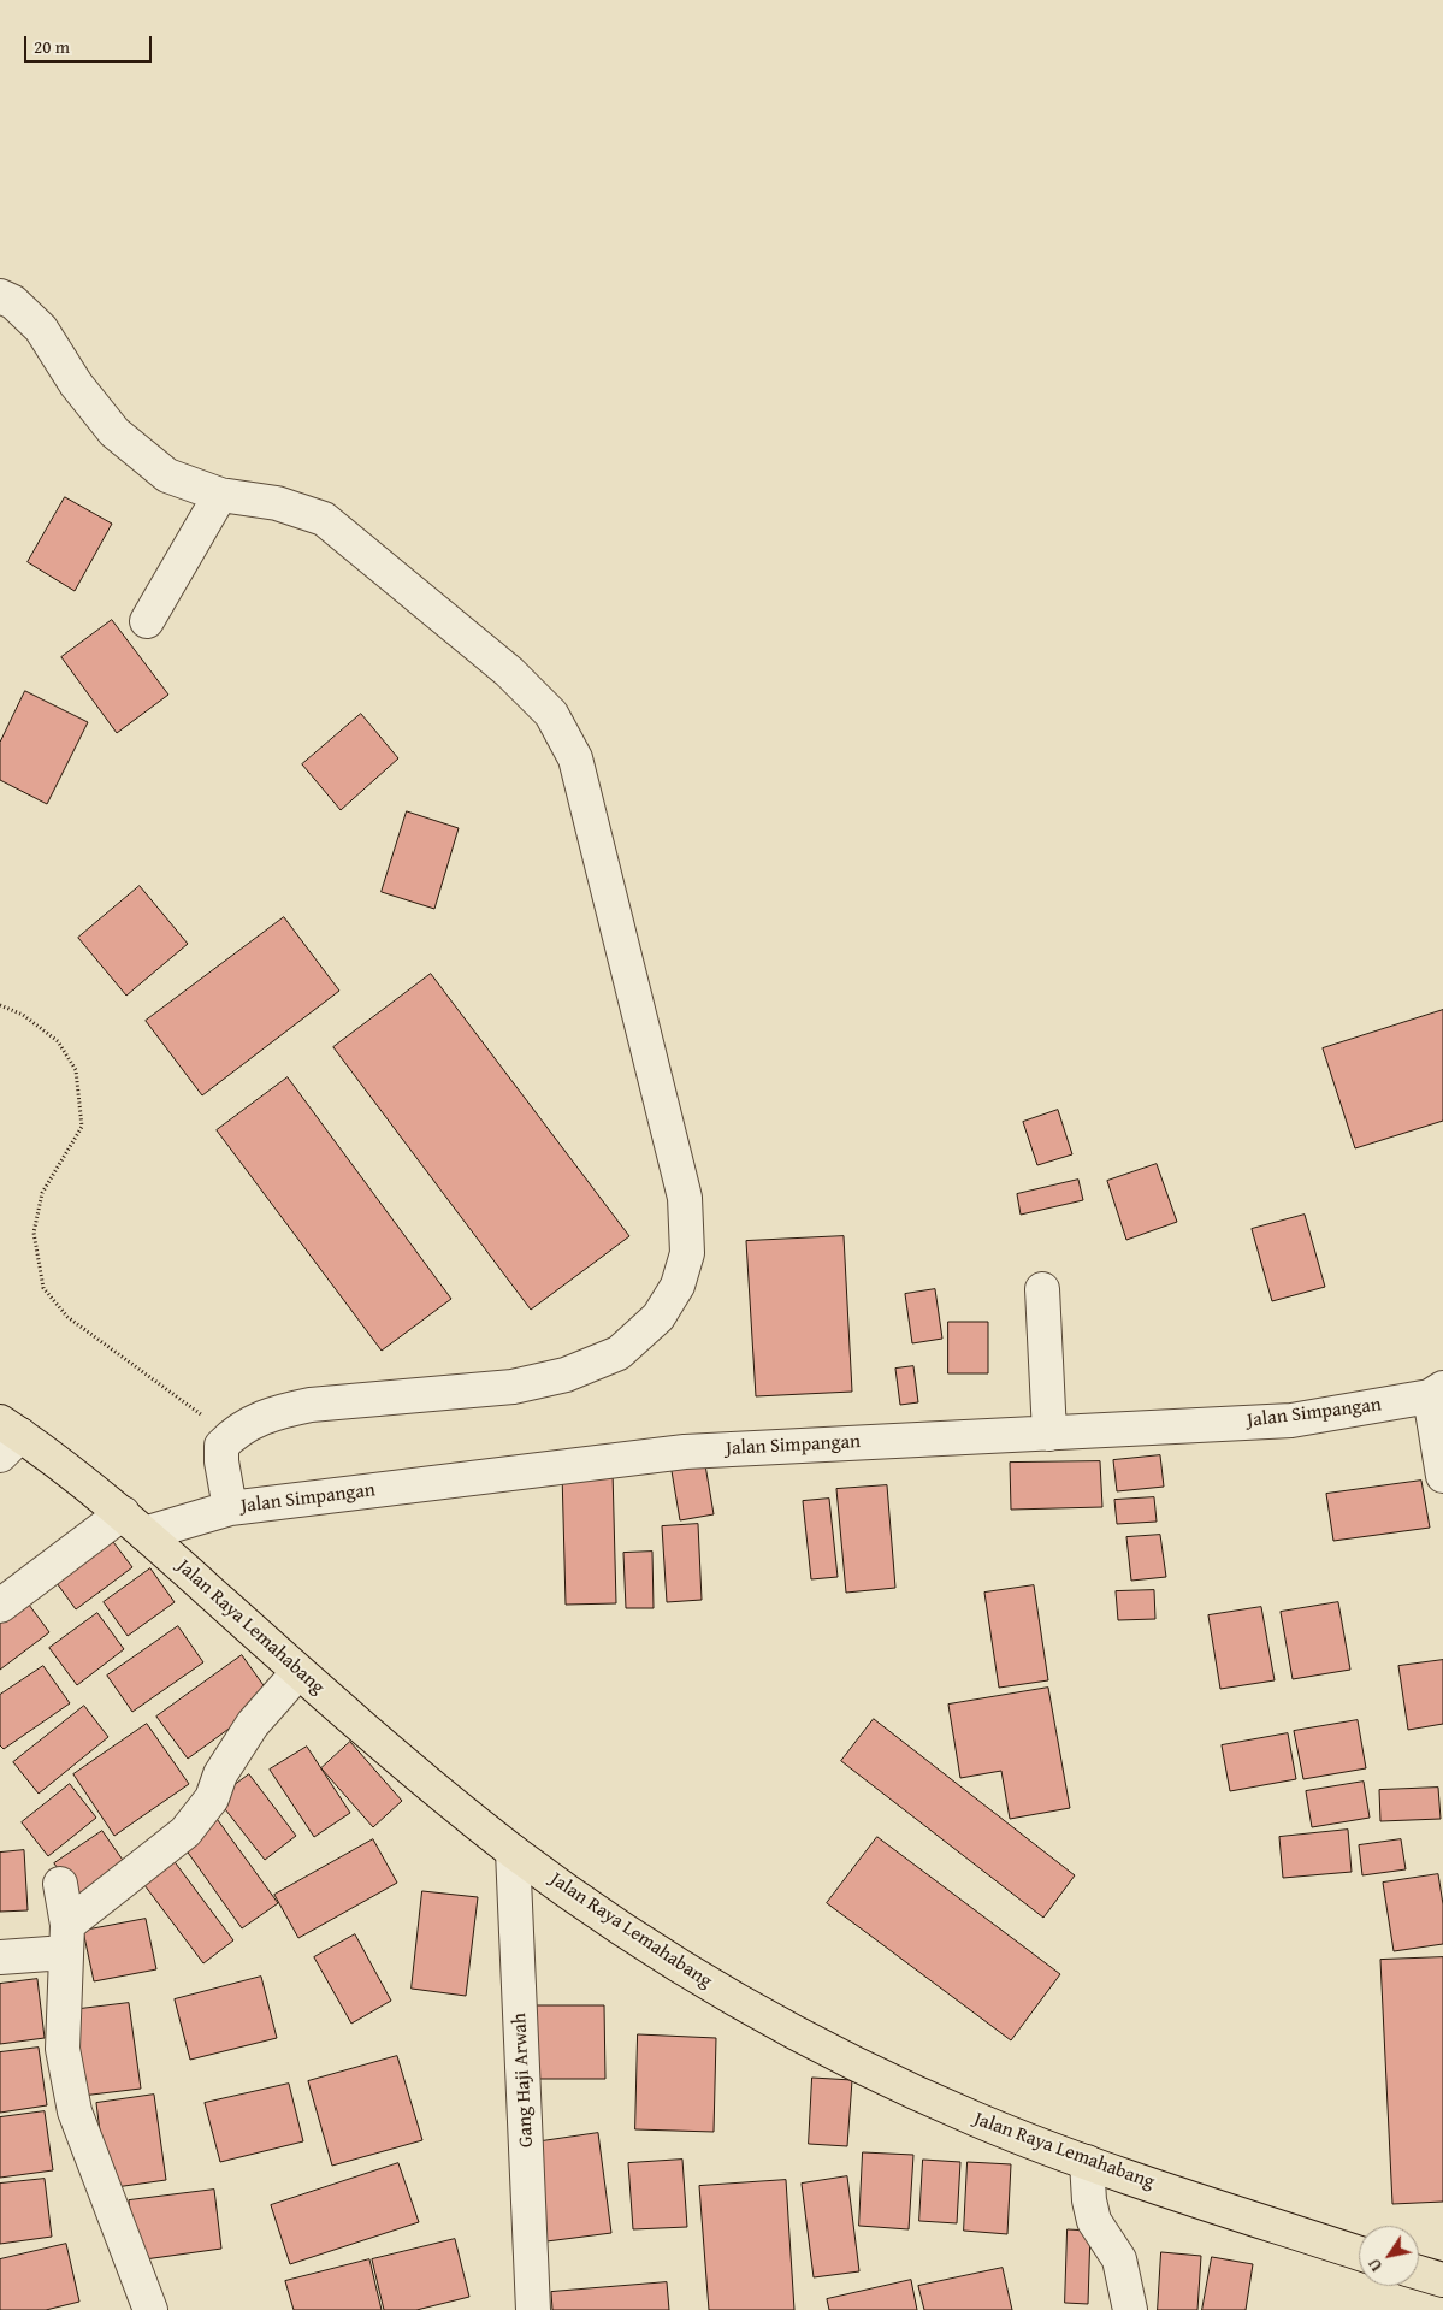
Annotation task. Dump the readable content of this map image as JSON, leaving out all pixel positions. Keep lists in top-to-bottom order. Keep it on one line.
{"streets":{"main road":["Jalan Raya Lemahabang"],"street":["Jalan Simpangan","Gang Haji Arwah"]},"crossings":[["Jalan Simpangan","Jalan Raya Lemahabang"],["Jalan Raya Lemahabang","Gang Haji Arwah"]],"scale_bar":"20 m","north":"bottom left"}
